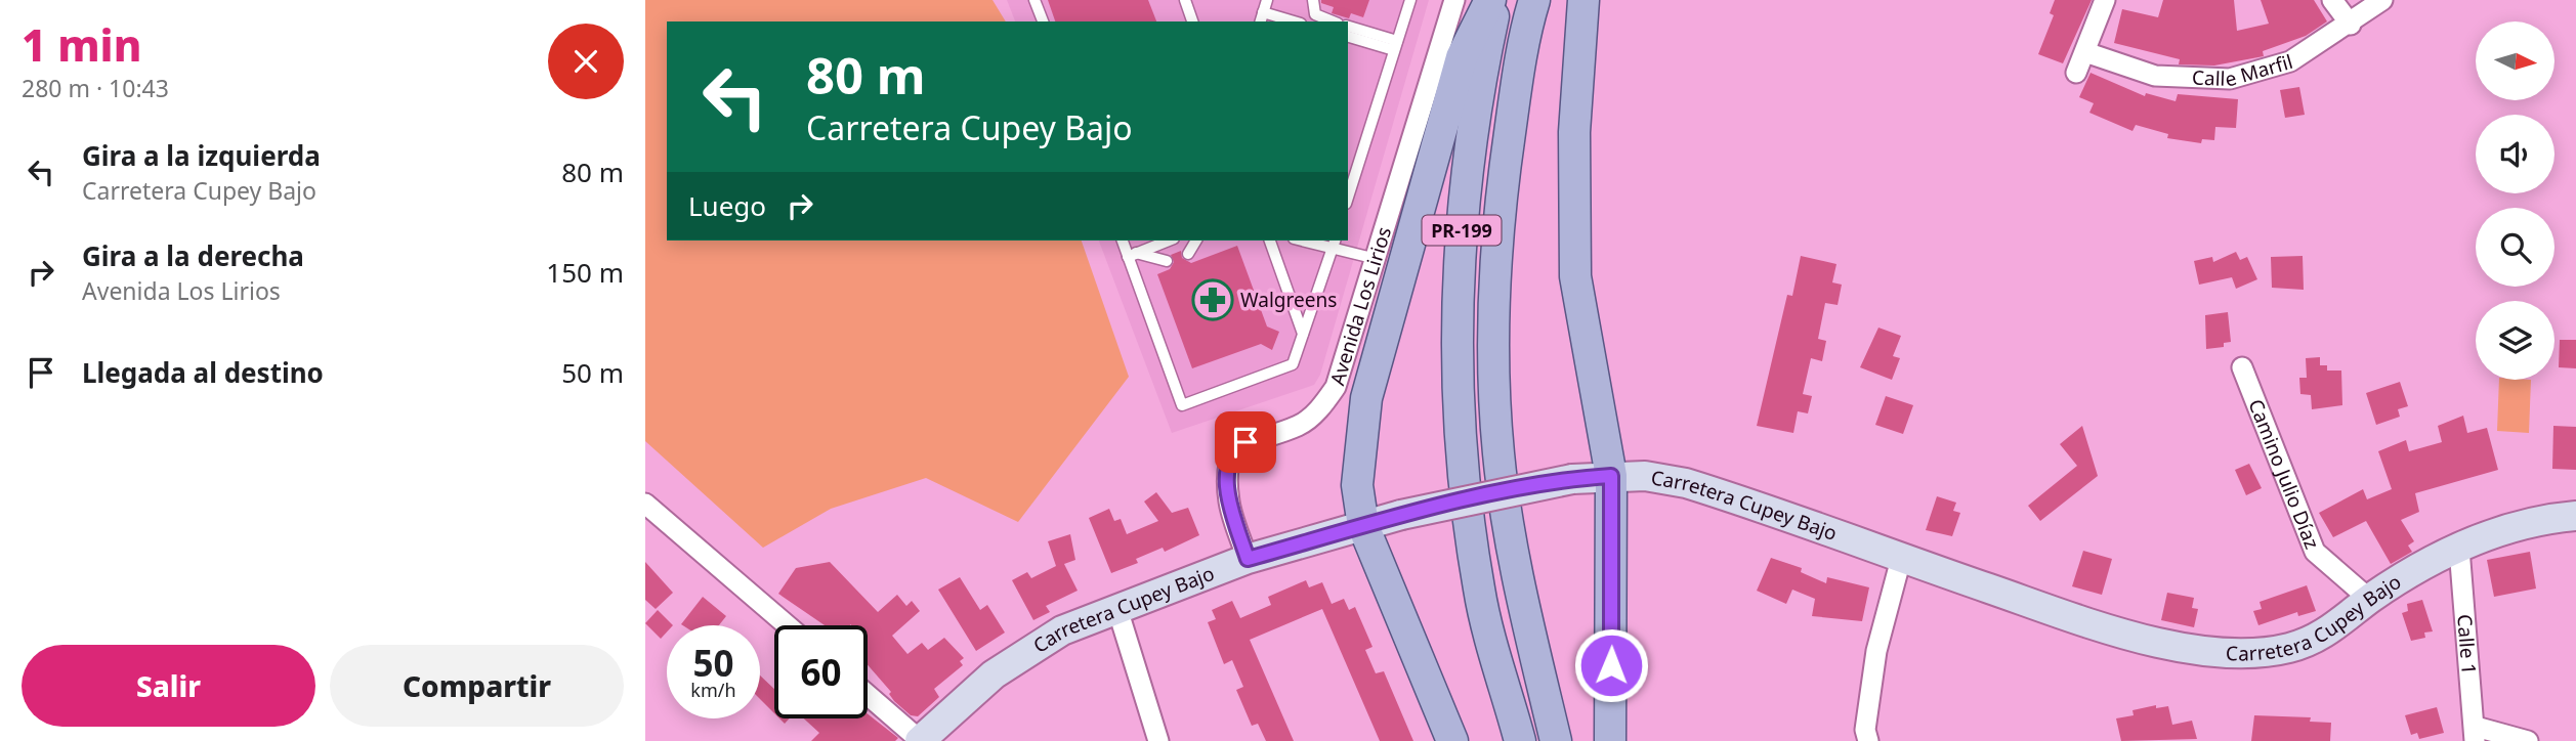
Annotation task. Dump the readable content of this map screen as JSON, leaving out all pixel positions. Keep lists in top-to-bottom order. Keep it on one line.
{"streets":{"main road":["PR-199"],"street":["Calle Marfil","Avenida Los Lirios","Camino Julio Díaz","Carretera Cupey Bajo","Calle 1"]},"crossings":[["Avenida Los Lirios","Carretera Cupey Bajo"],["Camino Julio Díaz","Carretera Cupey Bajo"],["Carretera Cupey Bajo","Calle 1"]],"places":{"pharmacy":["Walgreens"]},"north":"right","page":{"heading":["1 min","280 m · 10:43"],"turn":["80 m","Carretera Cupey Bajo"],"list":[{"name":"Gira a la izquierda","note":"Carretera Cupey Bajo","value":"80 m"},{"name":"Gira a la derecha","note":"Avenida Los Lirios","value":"150 m"},{"name":"Llegada al destino","value":"50 m"}],"then":"Luego","speed":"50 km/h","limit":"60","buttons":["Salir","Compartir"]}}
